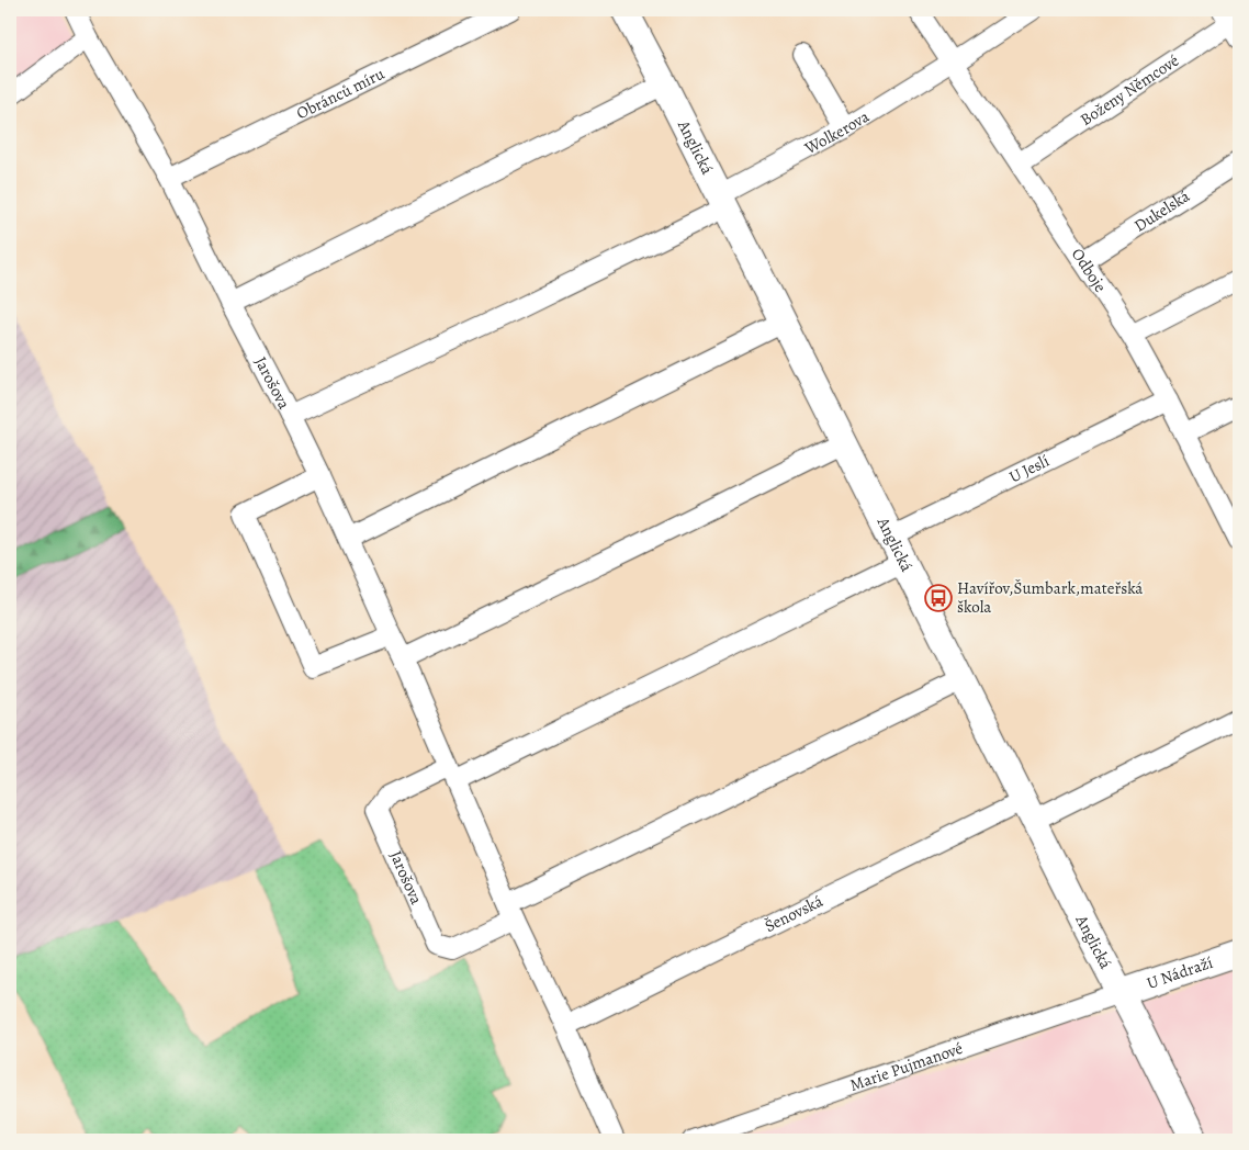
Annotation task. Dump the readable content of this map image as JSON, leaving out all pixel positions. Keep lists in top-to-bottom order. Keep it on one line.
{"streets":{"street":["Boženy Němcové","Obránců míru","Wolkerova","Anglická","Dukelská","Odboje","Jarošova","U Jeslí","Šenovská","U Nádraží","Marie Pujmanové"]},"crossings":[["Boženy Němcové","Odboje"],["Obránců míru","Jarošova"],["Wolkerova","Anglická"],["Wolkerova","Odboje"],["Wolkerova","Jarošova"],["Anglická","U Jeslí"],["Anglická","Šenovská"],["Anglická","U Nádraží"],["Anglická","Marie Pujmanové"],["Dukelská","Odboje"],["Odboje","U Jeslí"],["Jarošova","Šenovská"],["U Nádraží","Marie Pujmanové"]],"places":{"bus stop":["Havířov,Šumbark,mateřská škola"]}}
